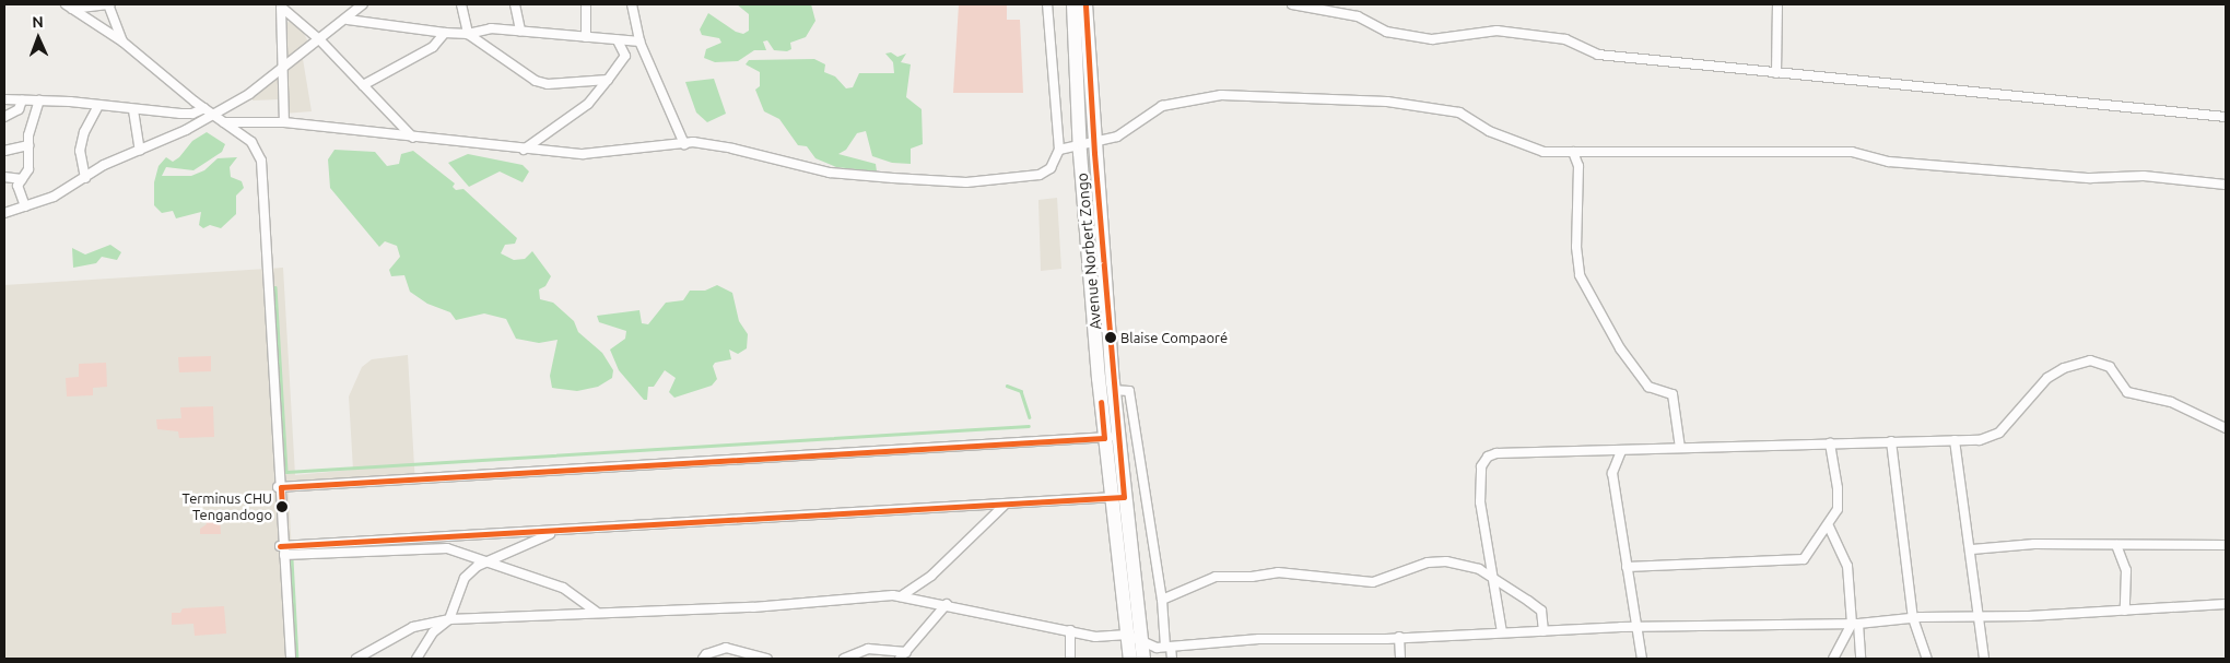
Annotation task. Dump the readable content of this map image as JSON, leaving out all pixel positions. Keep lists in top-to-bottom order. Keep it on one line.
{"streets":{"main road":["Avenue Norbert Zongo"]},"places":["Blaise Compaoré","Terminus CHU Tengandogo"],"north":"top"}
